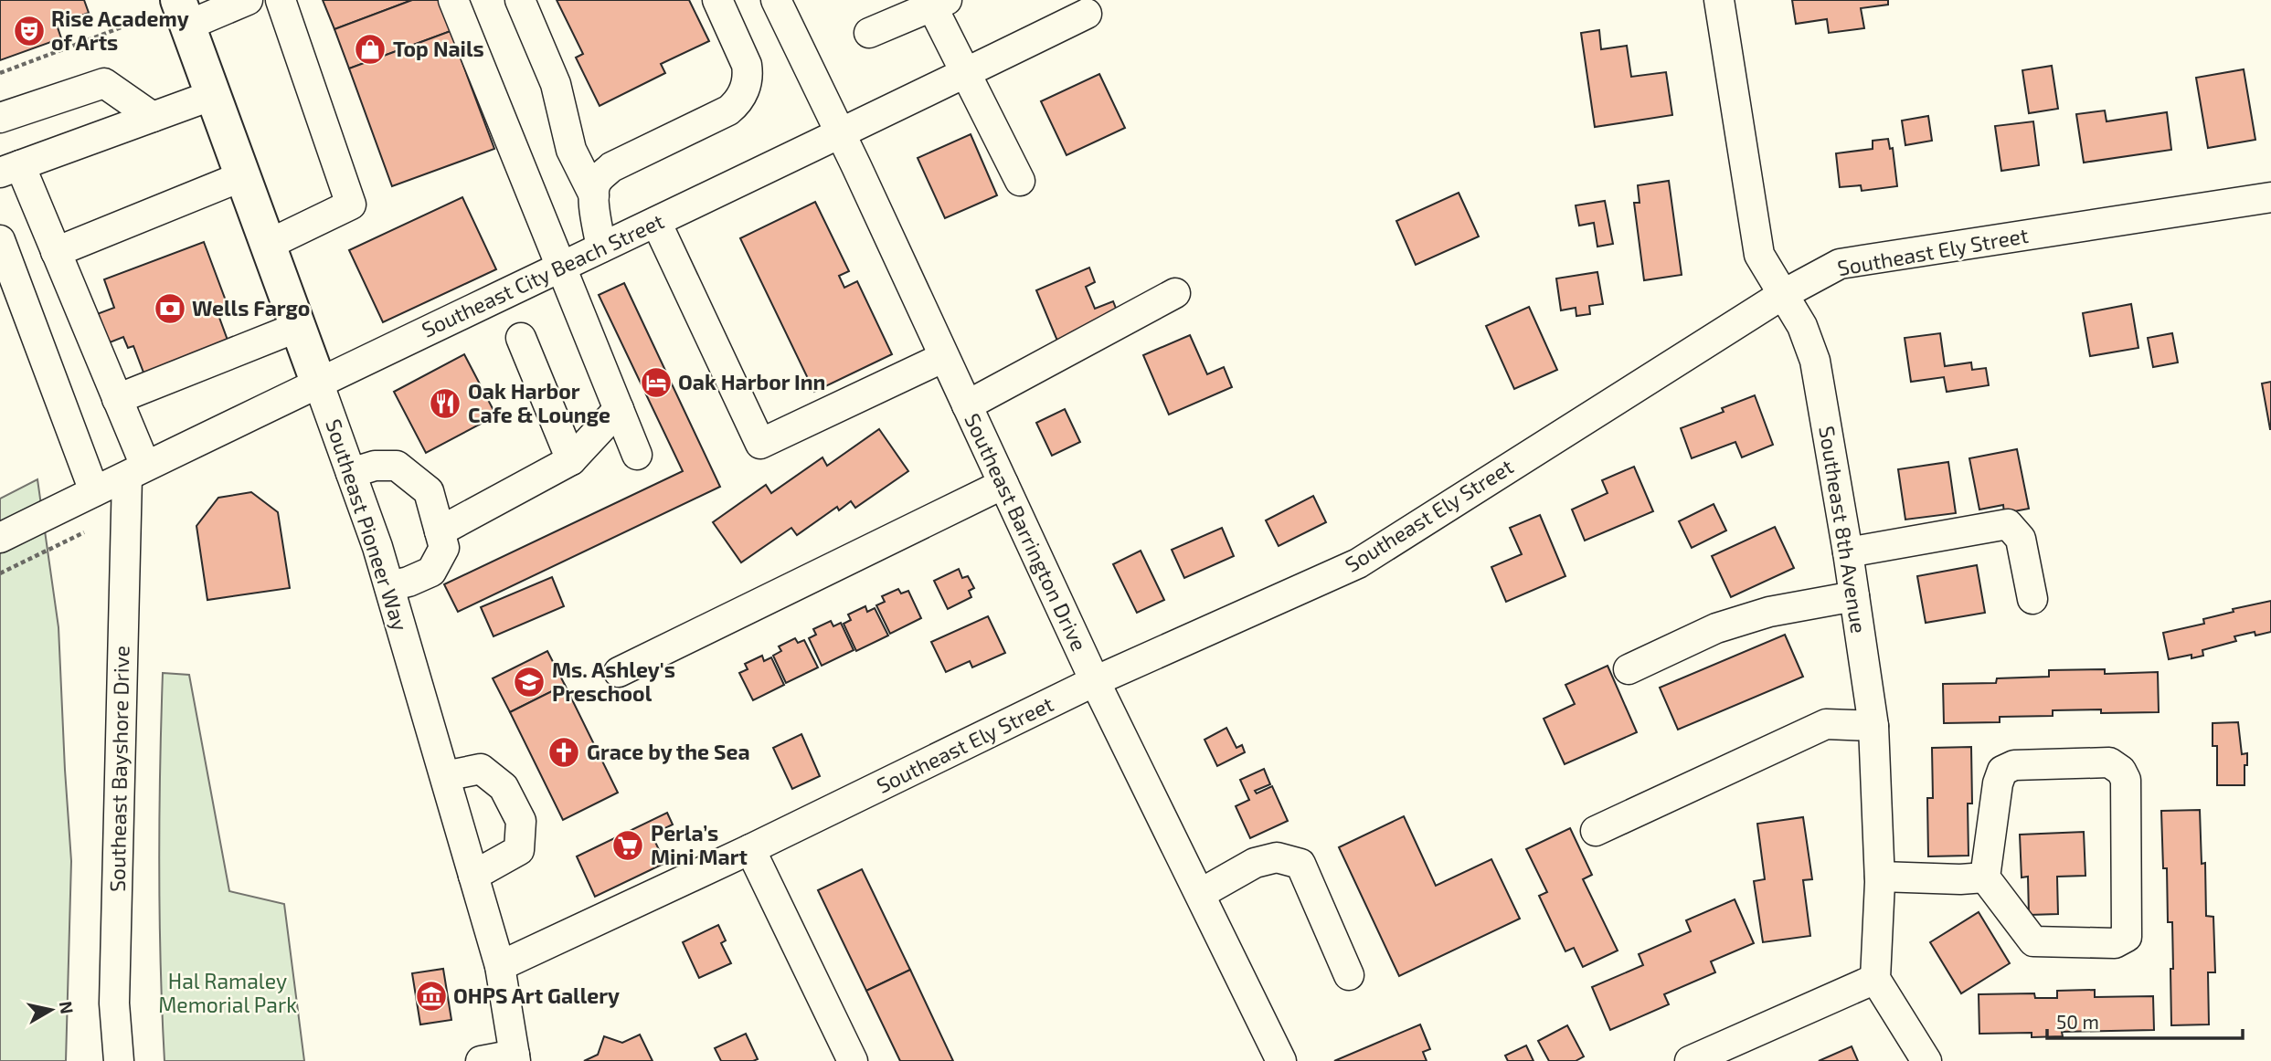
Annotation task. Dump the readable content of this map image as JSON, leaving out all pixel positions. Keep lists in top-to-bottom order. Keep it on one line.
{"streets":{"main road":["Southeast Pioneer Way"],"street":["Southeast Ely Street","Southeast City Beach Street","Southeast 8th Avenue","Southeast Barrington Drive","Southeast Bayshore Drive"]},"crossings":[["Southeast Ely Street","Southeast Pioneer Way"],["Southeast Ely Street","Southeast 8th Avenue"],["Southeast Ely Street","Southeast Barrington Drive"],["Southeast City Beach Street","Southeast Pioneer Way"],["Southeast City Beach Street","Southeast Barrington Drive"],["Southeast City Beach Street","Southeast Bayshore Drive"]],"parks":["Hal Ramaley Memorial Park"],"places":{"theatre":["Rise Academy of Arts"],"shop":["Top Nails"],"bank":["Wells Fargo"],"hotel":["Oak Harbor Inn"],"restaurant":["Oak Harbor Cafe & Lounge"],"school or university":["Ms. Ashley's Preschool"],"church":["Grace by the Sea"],"supermarket":["Perla’s Mini Mart"],"museum":["OHPS Art Gallery"]},"scale_bar":"50 m","north":"right"}
